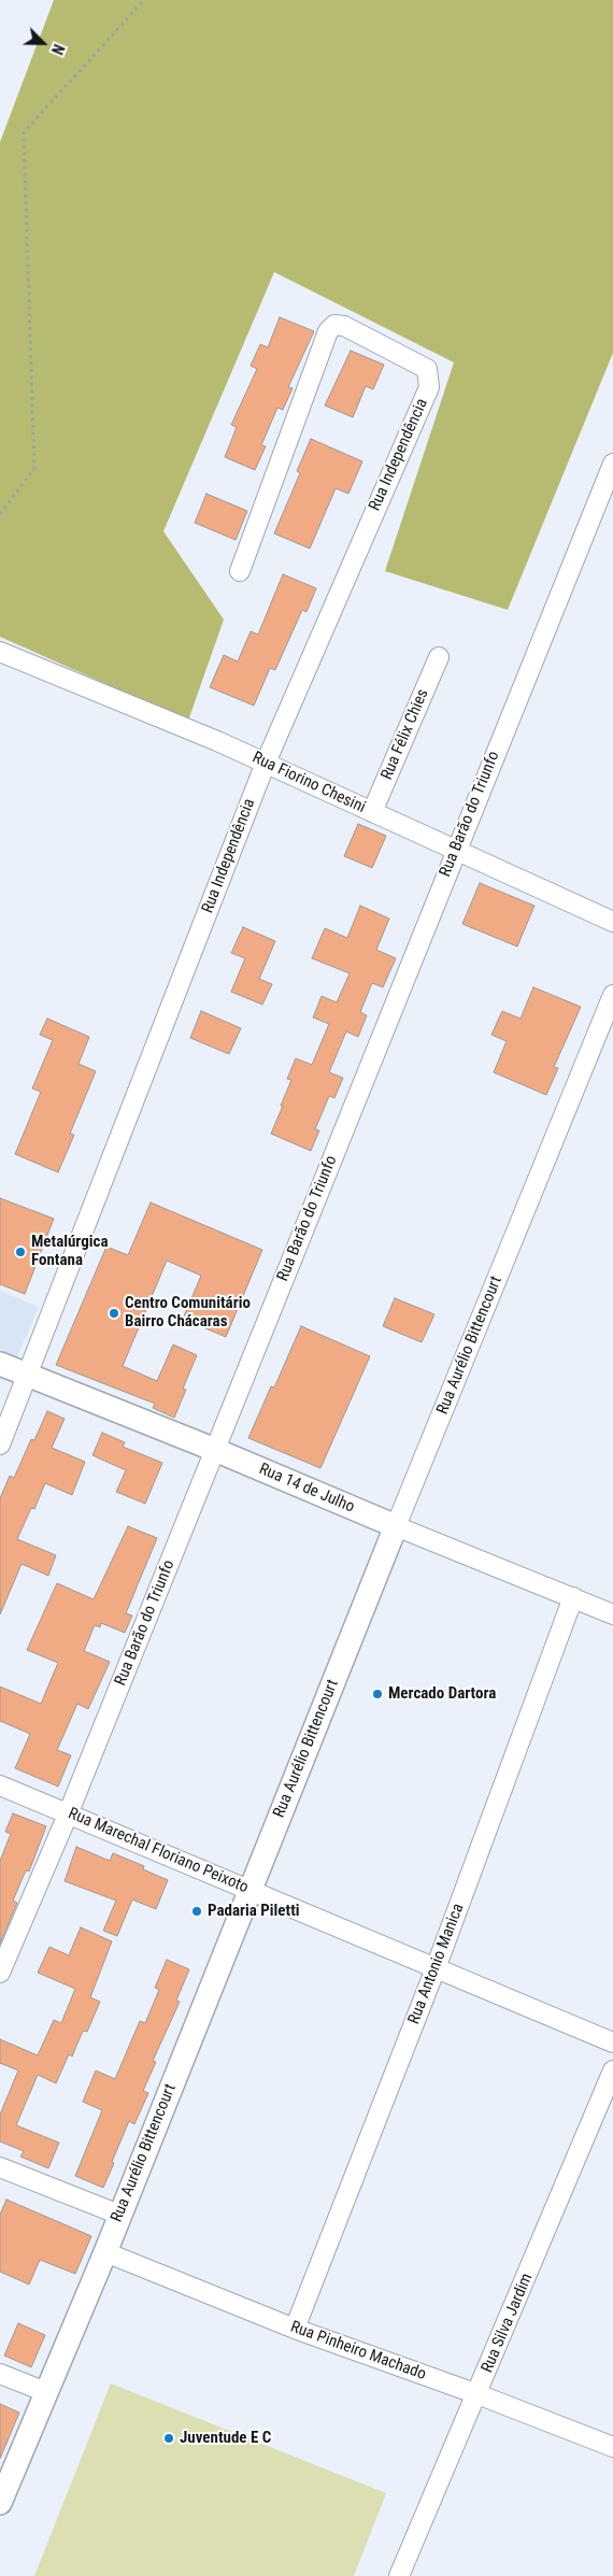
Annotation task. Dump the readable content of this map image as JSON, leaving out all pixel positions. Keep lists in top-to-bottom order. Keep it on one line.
{"streets":{"street":["Rua Independência","Rua Félix Chies","Rua Fiorino Chesini","Rua Barão do Triunfo","Rua Aurélio Bittencourt","Rua 14 de Julho","Rua Marechal Floriano Peixoto","Rua Antonio Manica","Rua Silva Jardim","Rua Pinheiro Machado"]},"crossings":[["Rua Independência","Rua Fiorino Chesini"],["Rua Independência","Rua 14 de Julho"],["Rua Félix Chies","Rua Fiorino Chesini"],["Rua Fiorino Chesini","Rua Barão do Triunfo"],["Rua Barão do Triunfo","Rua 14 de Julho"],["Rua Barão do Triunfo","Rua Marechal Floriano Peixoto"],["Rua Aurélio Bittencourt","Rua 14 de Julho"],["Rua Aurélio Bittencourt","Rua Marechal Floriano Peixoto"],["Rua Aurélio Bittencourt","Rua Pinheiro Machado"],["Rua 14 de Julho","Rua Antonio Manica"],["Rua Marechal Floriano Peixoto","Rua Antonio Manica"],["Rua Antonio Manica","Rua Pinheiro Machado"],["Rua Silva Jardim","Rua Pinheiro Machado"]],"places":["Metalúrgica Fontana","Centro Comunitário Bairro Chácaras","Mercado Dartora","Padaria Piletti","Juventude E C"],"north":"bottom right"}
